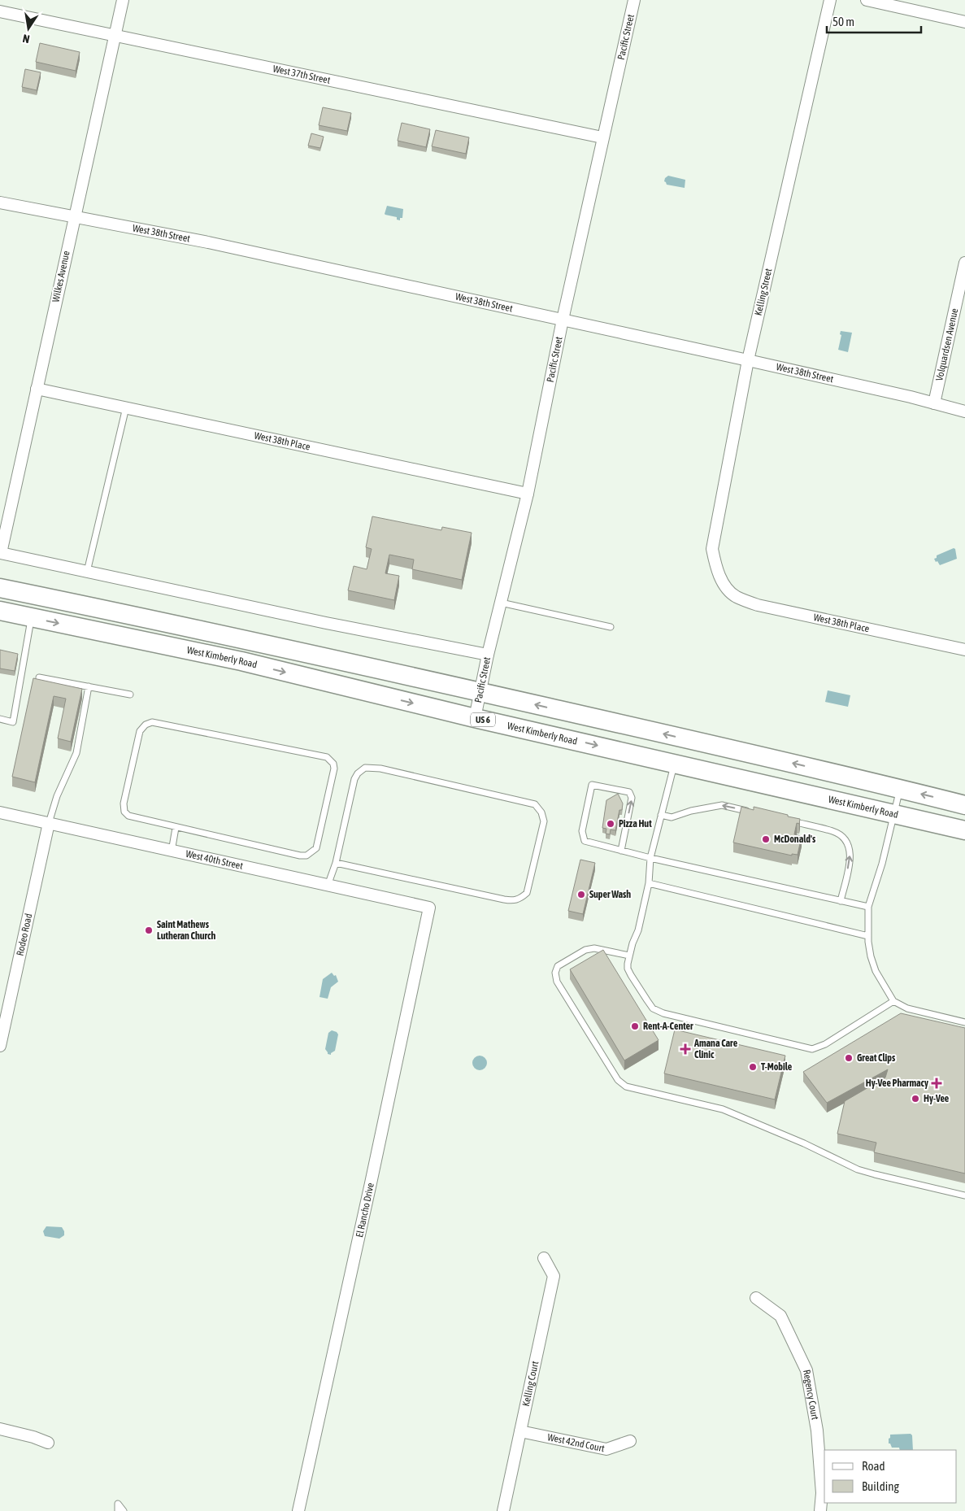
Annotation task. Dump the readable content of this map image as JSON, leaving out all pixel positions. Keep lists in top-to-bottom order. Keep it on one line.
{"streets":{"main road":["West Kimberly Road","US 6"],"street":["Pacific Street","West 37th Street","West 38th Street","Wilkes Avenue","Kelling Street","Volquardsen Avenue","West 38th Place","West 40th Street","Rodeo Road","El Rancho Drive","Kelling Court","Regency Court","West 42nd Court"]},"crossings":[["Pacific Street","West 37th Street"],["Pacific Street","West 38th Street"],["Pacific Street","West 38th Place"],["Pacific Street","West Kimberly Road"],["West 37th Street","Wilkes Avenue"],["West 38th Street","Wilkes Avenue"],["West 38th Street","Kelling Street"],["West 38th Street","Volquardsen Avenue"],["Wilkes Avenue","West 38th Place"],["Kelling Street","West 38th Place"],["West 40th Street","Rodeo Road"],["West 40th Street","El Rancho Drive"],["Kelling Court","West 42nd Court"]],"places":{"other":["Pizza Hut","McDonald's","Super Wash","Saint Mathews Lutheran Church","Rent-A-Center","Great Clips","T-Mobile","Hy-Vee"],"health":["Amana Care Clinic","Hy-Vee Pharmacy"]},"legend":["Road","Building"],"scale_bar":"50 m","north":"bottom"}
